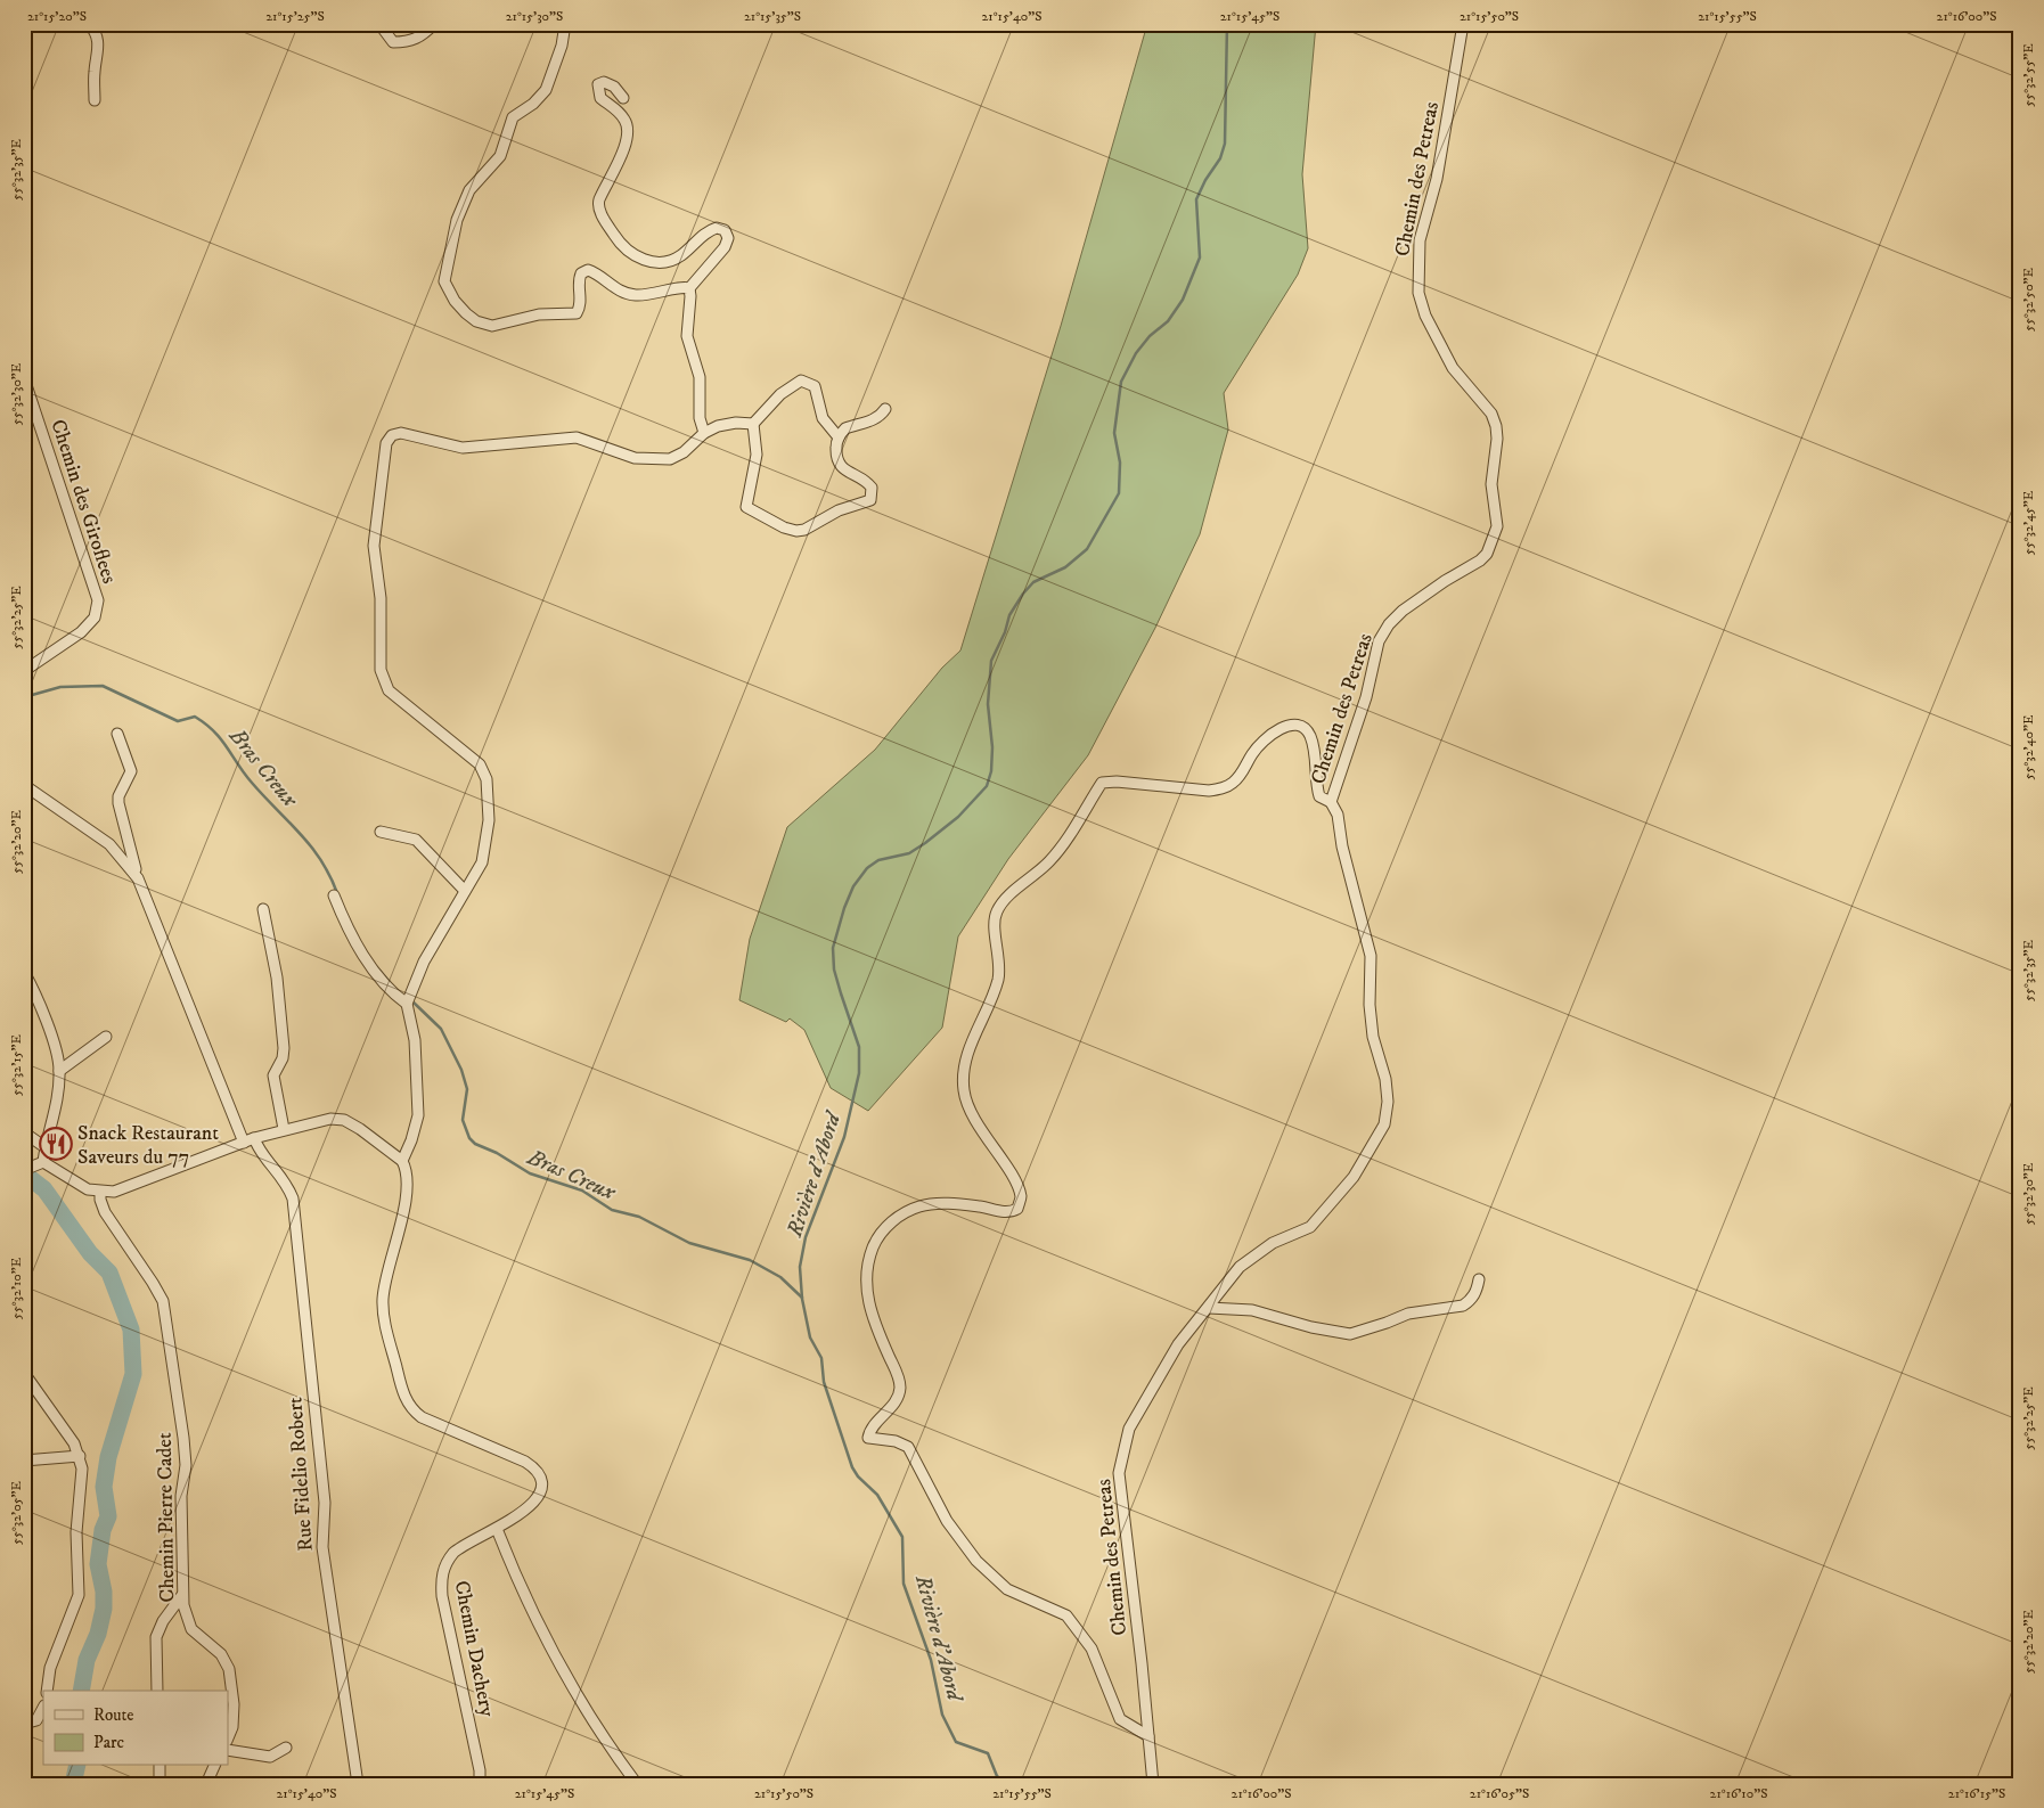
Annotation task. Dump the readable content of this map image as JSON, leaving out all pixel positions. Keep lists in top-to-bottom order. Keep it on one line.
{"streets":{"street":["Chemin des Petreas","Chemin des Giroflees","Rue Fidelio Robert","Chemin Pierre Cadet","Chemin Dachery"]},"water":["Bras Creux","Rivière d'Abord"],"places":{"restaurant":["Snack Restaurant Saveurs du 77"]},"legend":["Route","Parc"],"coordinates":["21°15'20\"S","21°15'25\"S","21°15'30\"S","21°15'35\"S","21°15'40\"S","21°15'45\"S","21°15'50\"S","21°15'55\"S","21°16'00\"S","55°32'55\"E","55°32'35\"E","55°32'50\"E","55°32'30\"E","55°32'45\"E","55°32'25\"E","55°32'40\"E","55°32'20\"E","55°32'15\"E","55°32'10\"E","55°32'05\"E","21°16'05\"S","21°16'10\"S","21°16'15\"S"]}
